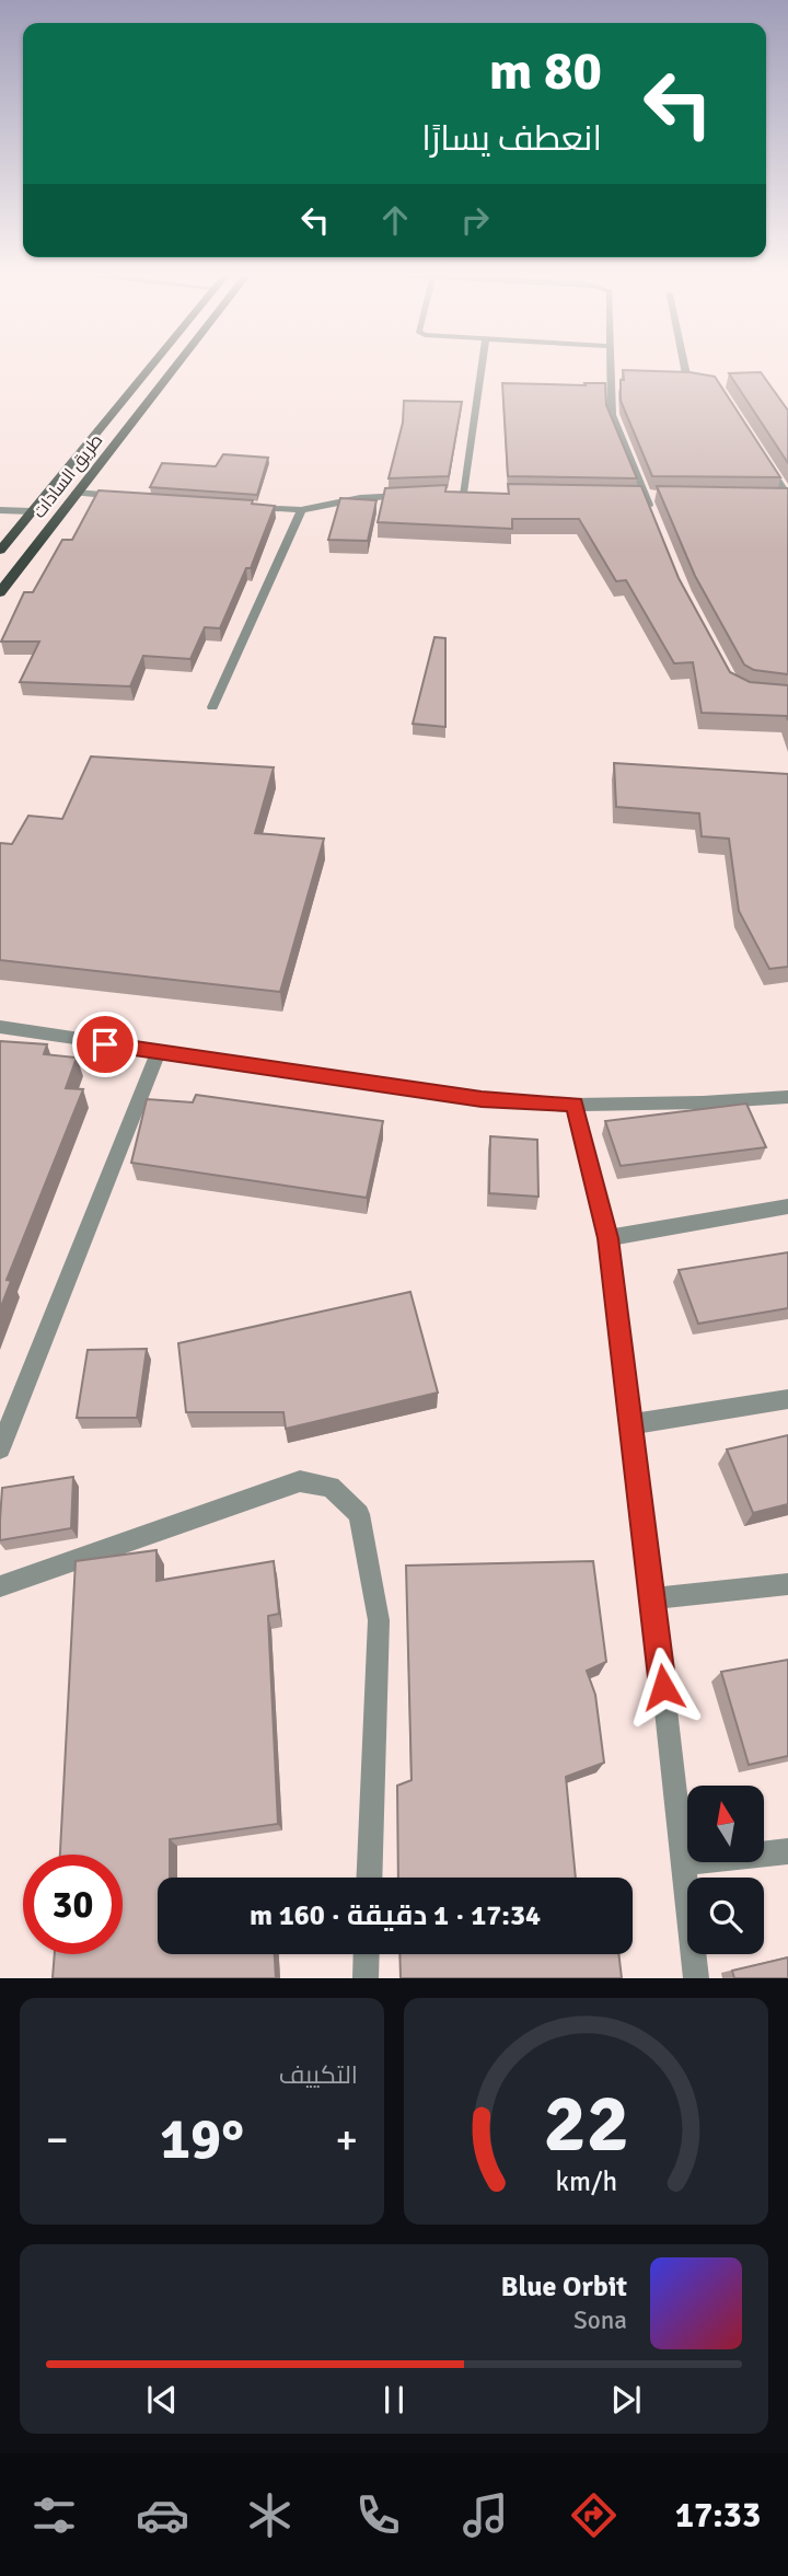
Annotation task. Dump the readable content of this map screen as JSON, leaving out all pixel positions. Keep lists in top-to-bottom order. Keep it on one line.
{"streets":{"main road":["طريق السادات"]},"north":"top","page":{"turn":["80 m","انعطف يسارًا"],"limit":"30","trip":"17:34 · 1 دقيقة · 160 m","tile":"التكييف","heat":["−","19°","+"],"song":["Blue Orbit","Sona"],"tabs":"17:33","gauge":["22","km/h"]}}
